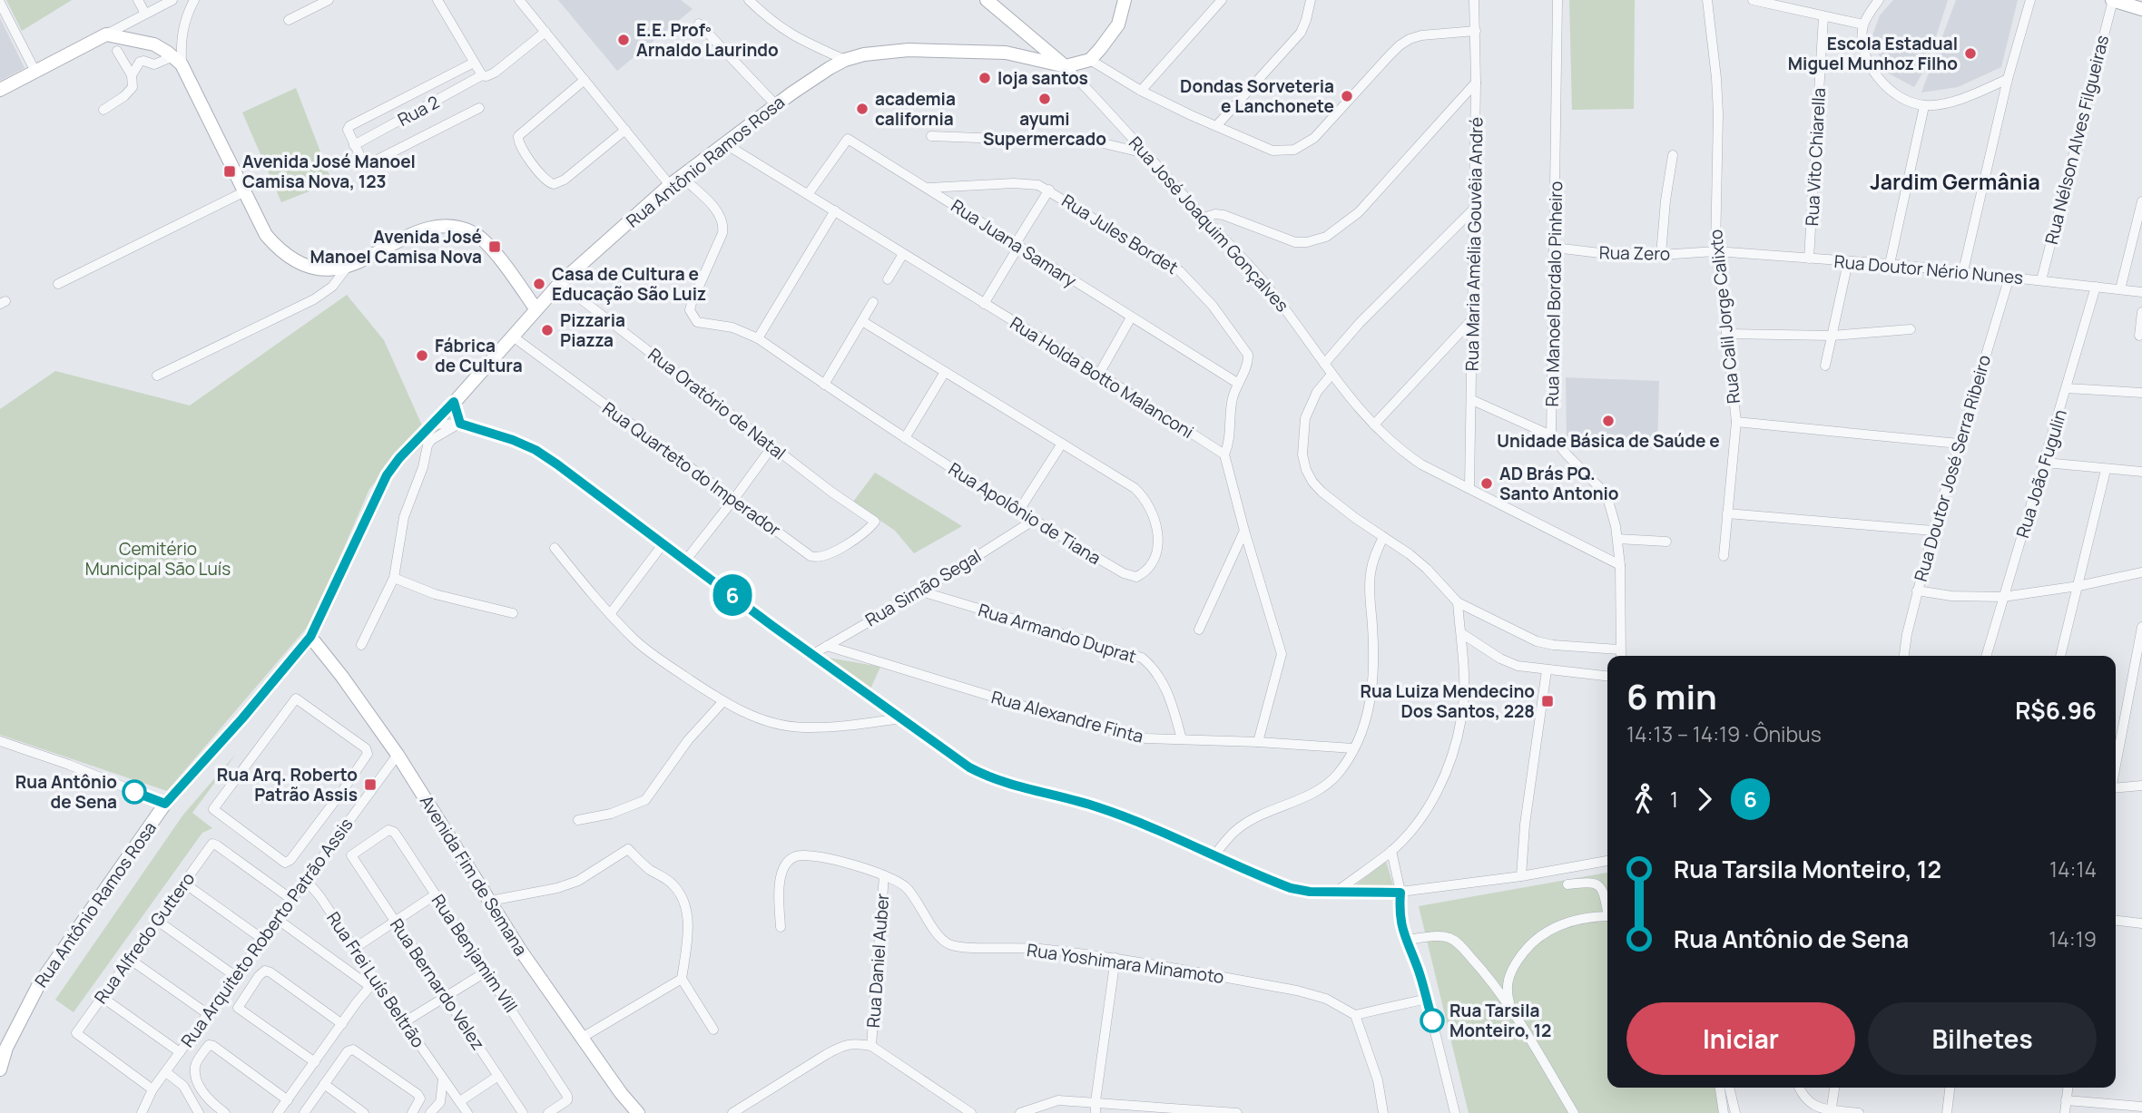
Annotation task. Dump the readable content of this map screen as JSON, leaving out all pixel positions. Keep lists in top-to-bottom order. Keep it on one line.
{"streets":{"main road":["Rua Antônio Ramos Rosa","Rua José Joaquim Gonçalves","Avenida Fim de Semana"],"street":["Rua 2","Rua Nélson Alves Filgueiras","Rua Vito Chiarella","Rua Jules Bordet","Rua Juana Samary","Rua Maria Amélia Gouvêia André","Rua Zero","Rua Doutor Nério Nunes","Rua Manoel Bordalo Pinheiro","Rua Calil Jorge Calixto","Rua Holda Botto Malanconi","Rua Oratório de Natal","Rua Doutor José Serra Ribeiro","Rua Quarteto do Imperador","Rua João Fugulin","Rua Apolônio de Tiana","Rua Simão Segal","Rua Armando Duprat","Rua Alexandre Finta","Rua Arquiteto Roberto Patrão Assis","Rua Alfredo Guttero","Rua Benjamim Vill","Rua Daniel Auber","Rua Yoshimara Minamoto","Rua Frei Luís Beltrão","Rua Bernardo Velez"]},"crossings":[["Rua Nélson Alves Filgueiras","Rua Doutor Nério Nunes"],["Rua Vito Chiarella","Rua Doutor Nério Nunes"],["Rua Antônio Ramos Rosa","Rua Holda Botto Malanconi"],["Rua Antônio Ramos Rosa","Rua Oratório de Natal"],["Rua Antônio Ramos Rosa","Rua Quarteto do Imperador"],["Rua Antônio Ramos Rosa","Rua Apolônio de Tiana"],["Rua Antônio Ramos Rosa","Avenida Fim de Semana"],["Rua José Joaquim Gonçalves","Rua Maria Amélia Gouvêia André"],["Rua Jules Bordet","Rua Juana Samary"],["Rua Jules Bordet","Rua Holda Botto Malanconi"],["Rua Juana Samary","Rua Holda Botto Malanconi"],["Rua Zero","Rua Doutor Nério Nunes"],["Rua Zero","Rua Manoel Bordalo Pinheiro"],["Rua Zero","Rua Calil Jorge Calixto"],["Rua Doutor Nério Nunes","Rua Calil Jorge Calixto"],["Rua Doutor Nério Nunes","Rua Doutor José Serra Ribeiro"],["Rua Doutor Nério Nunes","Rua João Fugulin"],["Rua Oratório de Natal","Rua Quarteto do Imperador"],["Rua Apolônio de Tiana","Rua Simão Segal"],["Rua Simão Segal","Rua Armando Duprat"],["Rua Simão Segal","Rua Alexandre Finta"],["Rua Armando Duprat","Rua Alexandre Finta"],["Avenida Fim de Semana","Rua Arquiteto Roberto Patrão Assis"],["Rua Arquiteto Roberto Patrão Assis","Rua Alfredo Guttero"],["Rua Arquiteto Roberto Patrão Assis","Rua Frei Luís Beltrão"],["Rua Benjamim Vill","Rua Bernardo Velez"],["Rua Daniel Auber","Rua Yoshimara Minamoto"]],"districts":["Jardim Germânia"],"parks":["Cemitério Municipal São Luís"],"places":{"other":["E.E. Profº Arnaldo Laurindo","Escola Estadual Miguel Munhoz Filho","loja santos","Dondas Sorveteria e Lanchonete","ayumi Supermercado","academia california","Casa de Cultura e Educação São Luiz","Pizzaria Piazza","Fábrica de Cultura","Unidade Básica de Saúde e","AD Brás PQ. Santo Antonio","Rua Antônio de Sena","Rua Tarsila Monteiro, 12"],"transit":["Avenida José Manoel Camisa Nova, 123","Avenida José Manoel Camisa Nova","Rua Luiza Mendecino Dos Santos, 228","Rua Arq. Roberto Patrão Assis"]},"lines":["bus line 6"],"page":{"on_map":"6","heading":["6 min","14:13 – 14:19 · Ônibus","R$6.96"],"legs":["1","6"],"list":[{"name":"Rua Tarsila Monteiro, 12","value":"14:14"},{"name":"Rua Antônio de Sena","value":"14:19"}],"buttons":["Iniciar","Bilhetes"]}}
